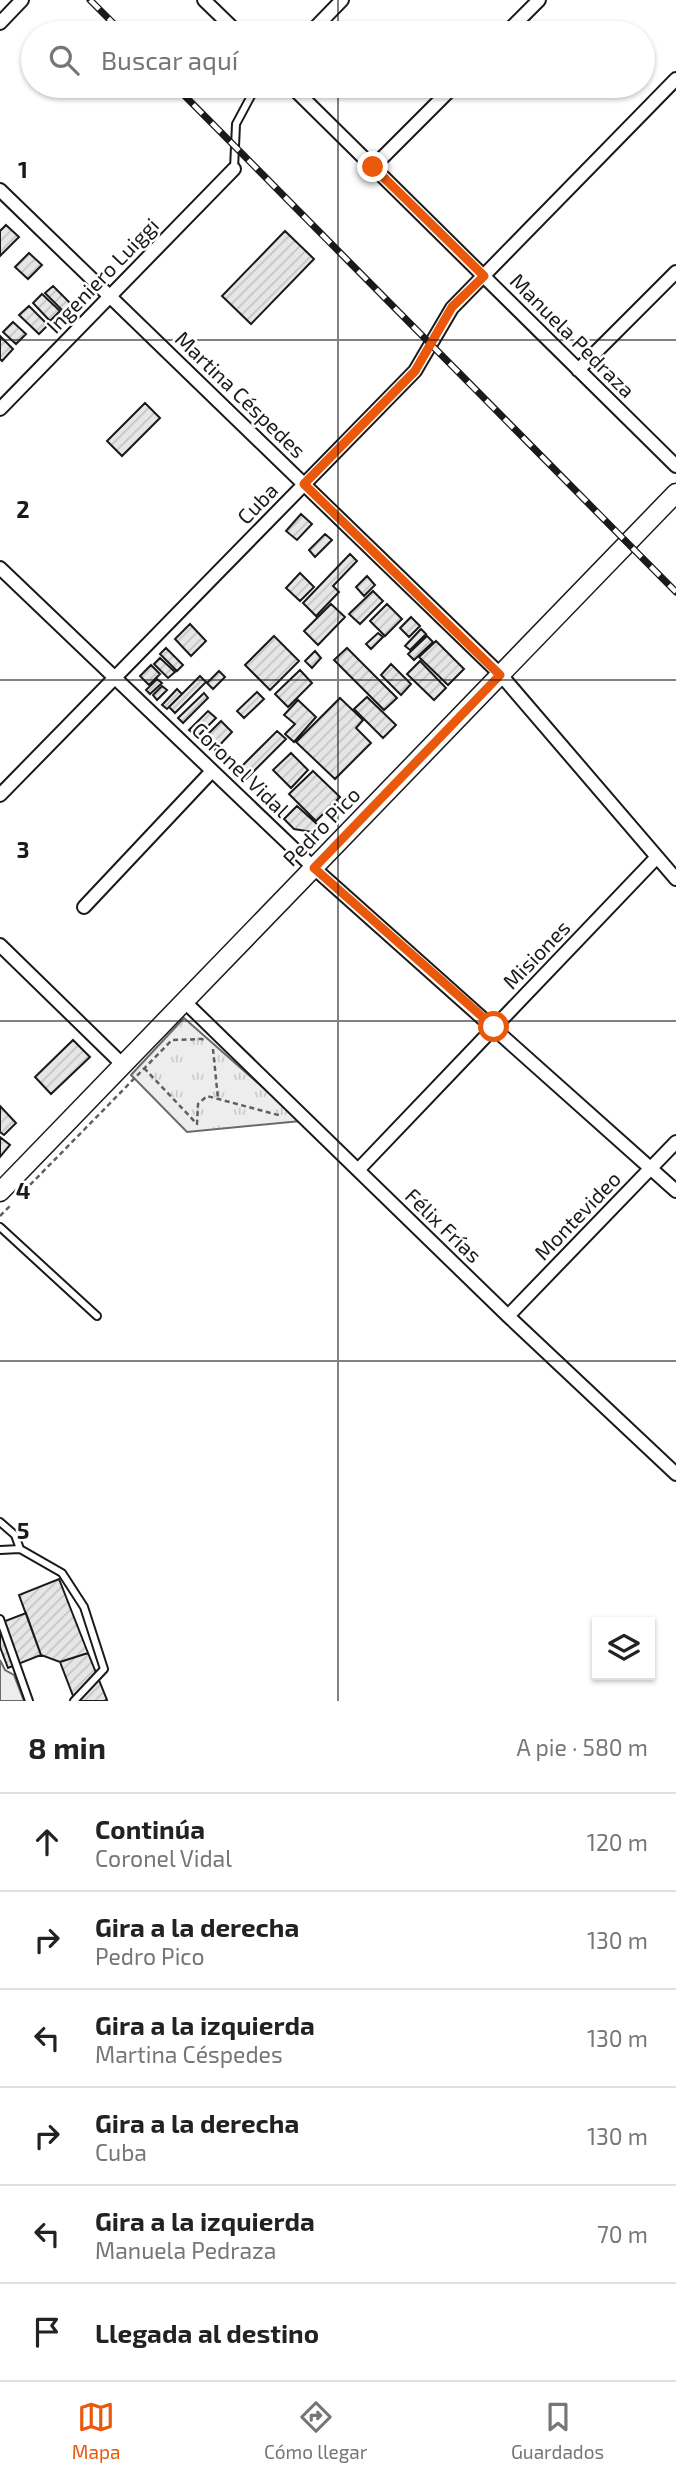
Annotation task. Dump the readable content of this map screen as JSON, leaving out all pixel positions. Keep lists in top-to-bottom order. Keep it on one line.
{"streets":{"street":["Ingeniero Luiggi","Manuela Pedraza","Martina Céspedes","Cuba","Coronel Vidal","Pedro Pico","Misiones","Montevideo","Félix Frías"]},"crossings":[["Ingeniero Luiggi","Martina Céspedes"],["Manuela Pedraza","Cuba"],["Martina Céspedes","Cuba"],["Martina Céspedes","Pedro Pico"],["Martina Céspedes","Misiones"],["Cuba","Coronel Vidal"],["Coronel Vidal","Pedro Pico"],["Coronel Vidal","Misiones"],["Coronel Vidal","Montevideo"],["Pedro Pico","Félix Frías"],["Misiones","Félix Frías"],["Montevideo","Félix Frías"]],"page":{"search":"Buscar aquí","heading":["8 min","A pie · 580 m"],"list":[["Continúa","Coronel Vidal","120 m"],["Gira a la derecha","Pedro Pico","130 m"],["Gira a la izquierda","Martina Céspedes","130 m"],["Gira a la derecha","Cuba","130 m"],["Gira a la izquierda","Manuela Pedraza","70 m"],"Llegada al destino"],"nav":["Mapa","Cómo llegar","Guardados"]},"grid":{"rows":["1","2","3","4","5"]}}
